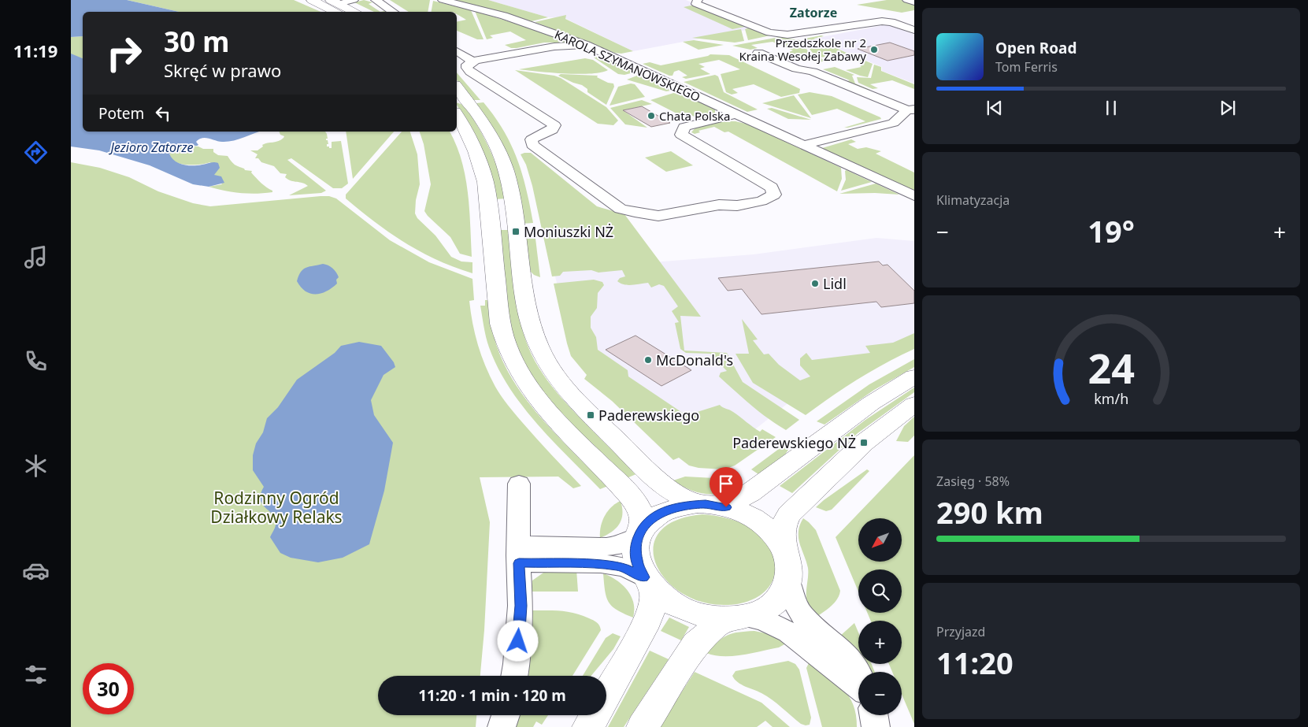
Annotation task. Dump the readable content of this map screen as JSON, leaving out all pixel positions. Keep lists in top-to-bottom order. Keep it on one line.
{"streets":{"street":["KAROLA SZYMANOWSKIEGO"]},"districts":["Zatorze"],"water":["Jezioro Zatorze"],"parks":["Rodzinny Ogród Działkowy Relaks"],"places":{"other":["Przedszkole nr 2 Kraina Wesołej Zabawy","Chata Polska","Lidl","McDonald's"],"transit":["Moniuszki NŻ","Paderewskiego","Paderewskiego NŻ"]},"north":"bottom left","page":{"tabs":"11:19","turn":["30 m","Skręć w prawo"],"song":["Open Road","Tom Ferris"],"then":"Potem","tile":["Klimatyzacja",["Zasięg · 58%","290 km"],["Przyjazd","11:20"]],"heat":["−","19°","+"],"map_buttons":["+","−"],"limit":"30","trip":"11:20 · 1 min · 120 m","gauge":["24","km/h"]}}
